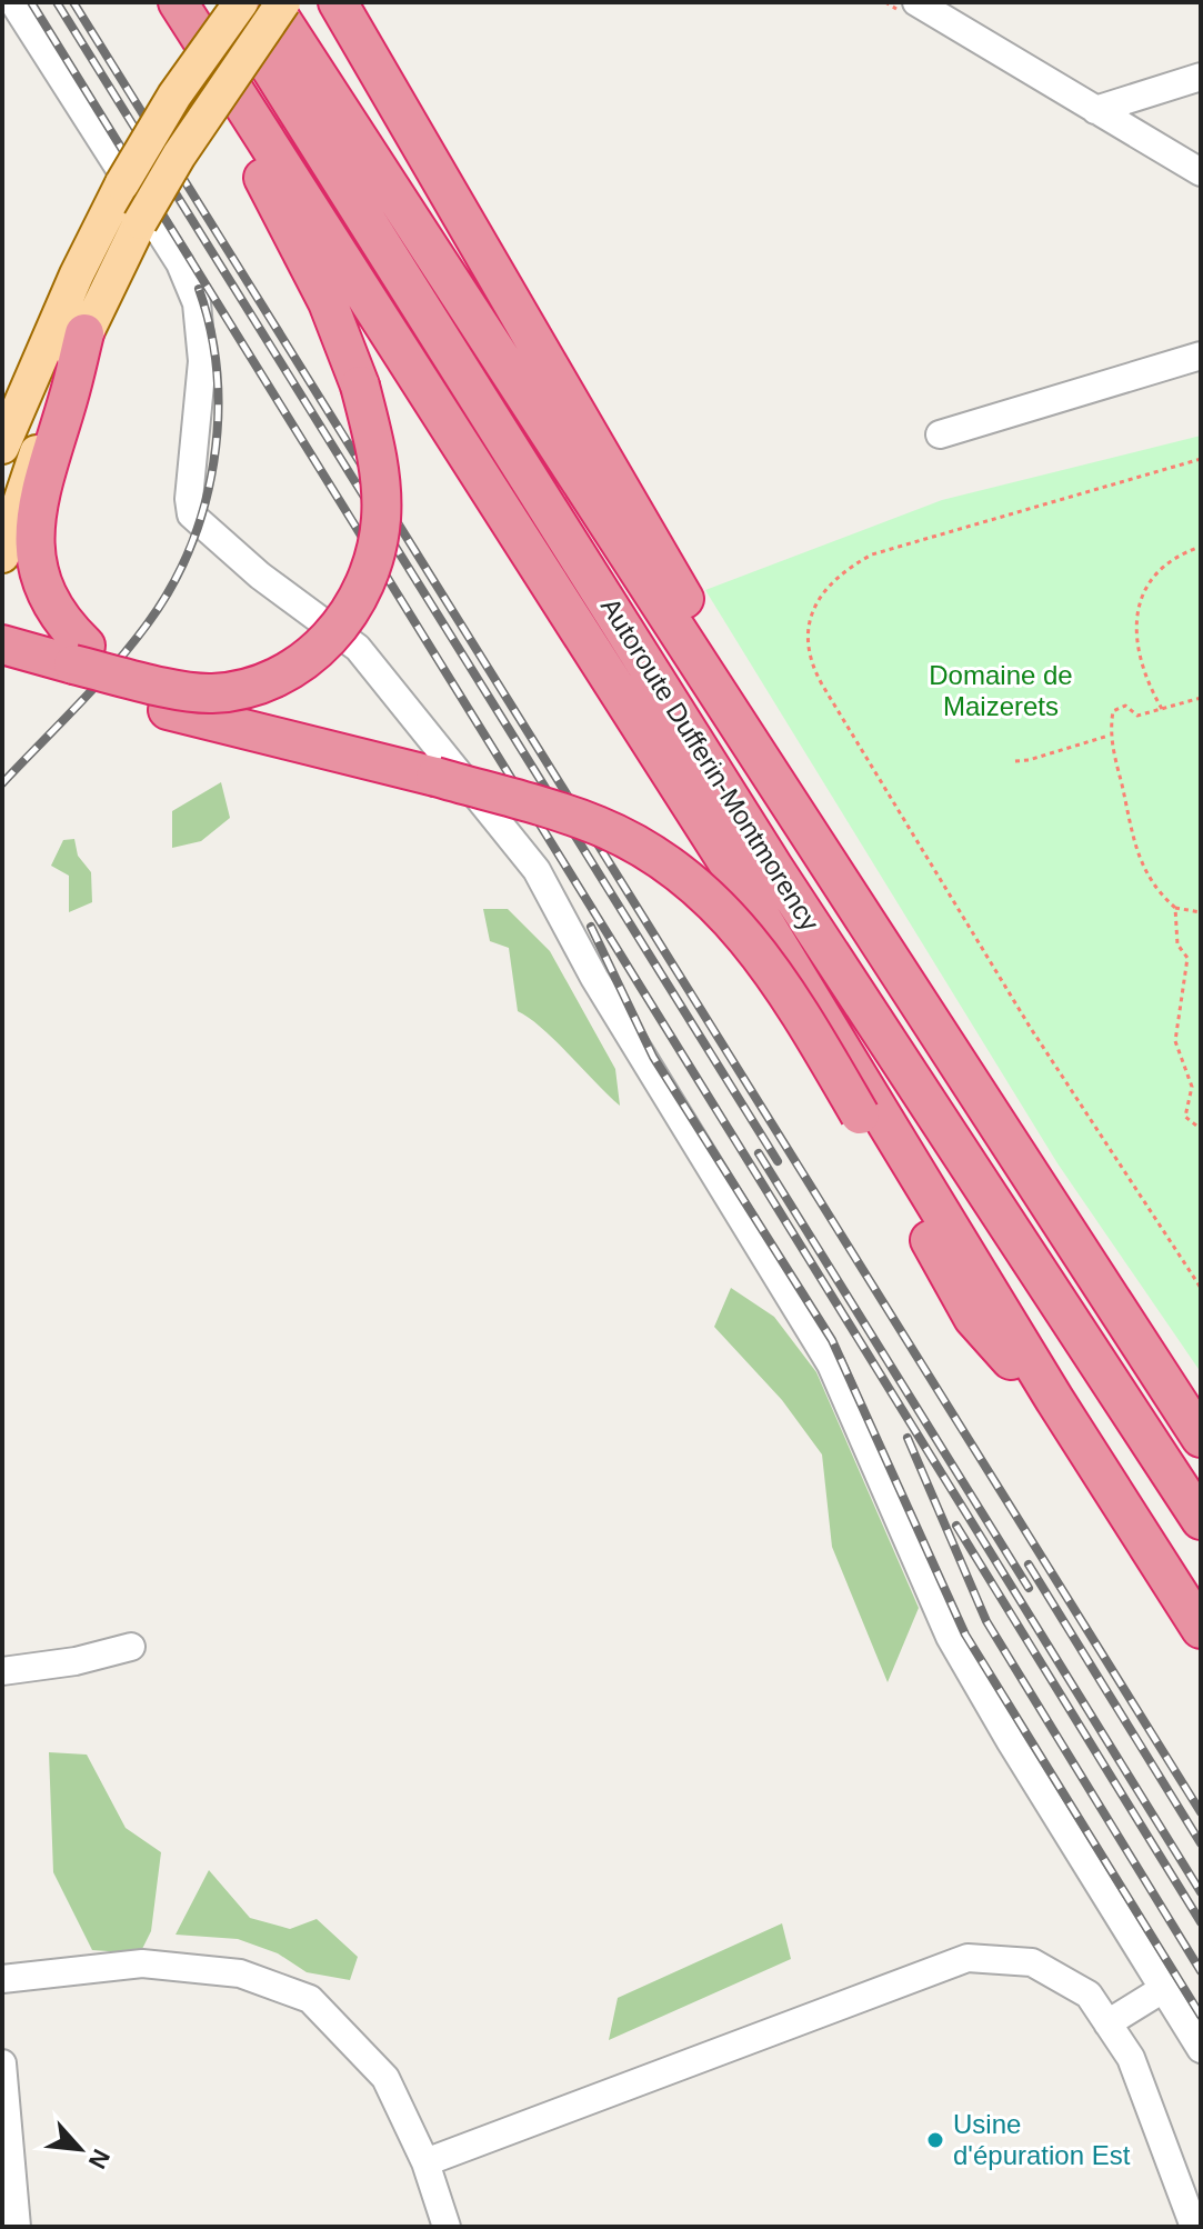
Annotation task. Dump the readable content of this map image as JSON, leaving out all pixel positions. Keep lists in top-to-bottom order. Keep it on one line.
{"streets":{"highway":["Autoroute Dufferin-Montmorency"]},"parks":["Domaine de Maizerets"],"places":["Usine d'épuration Est"],"north":"bottom right"}
